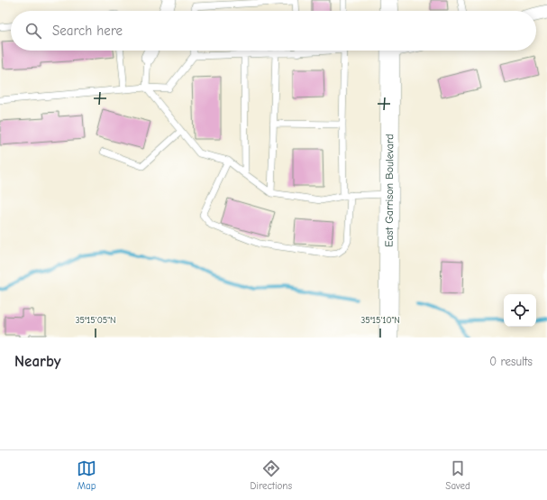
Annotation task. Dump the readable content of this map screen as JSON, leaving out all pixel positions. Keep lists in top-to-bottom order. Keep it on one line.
{"streets":{"main road":["East Garrison Boulevard"]},"page":{"search":"Search here","heading":["Nearby","0 results"],"nav":["Map","Directions","Saved"]},"coordinates":["35°15'05\"N","35°15'10\"N"]}
